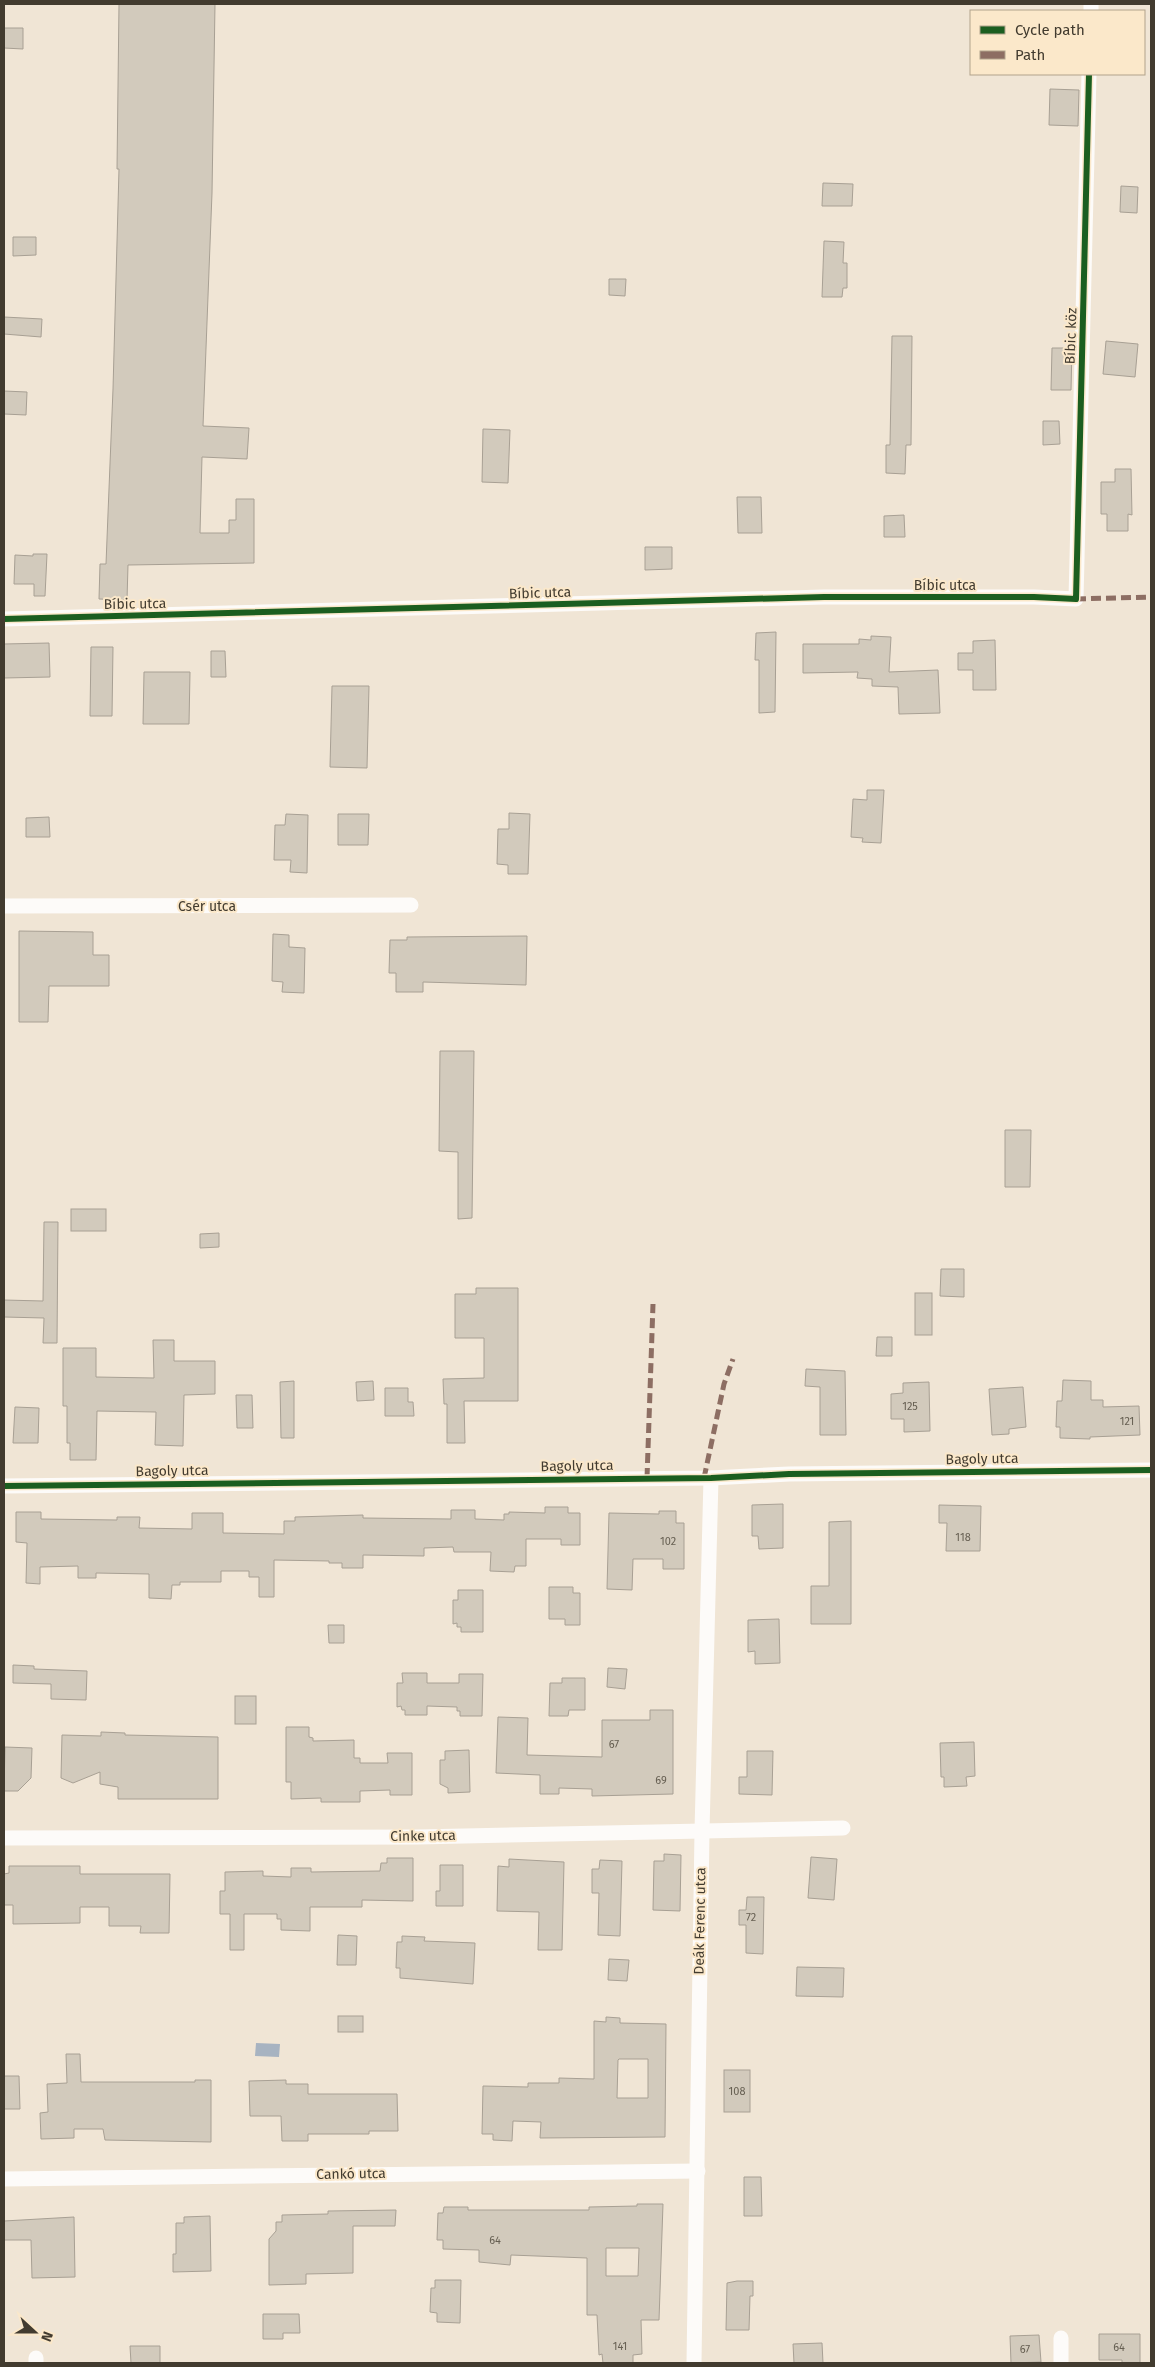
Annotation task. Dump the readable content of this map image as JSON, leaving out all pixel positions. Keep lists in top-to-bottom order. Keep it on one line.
{"streets":{"street":["Bíbic köz","Bíbic utca","Csér utca","Bagoly utca","Cinke utca","Deák Ferenc utca","Cankó utca"]},"crossings":[["Bíbic köz","Bíbic utca"],["Bagoly utca","Deák Ferenc utca"],["Cinke utca","Deák Ferenc utca"],["Deák Ferenc utca","Cankó utca"]],"house_numbers":["125","121","118","102","67","69","72","108","64","141","64","67"],"legend":["Cycle path","Path"],"north":"right"}
